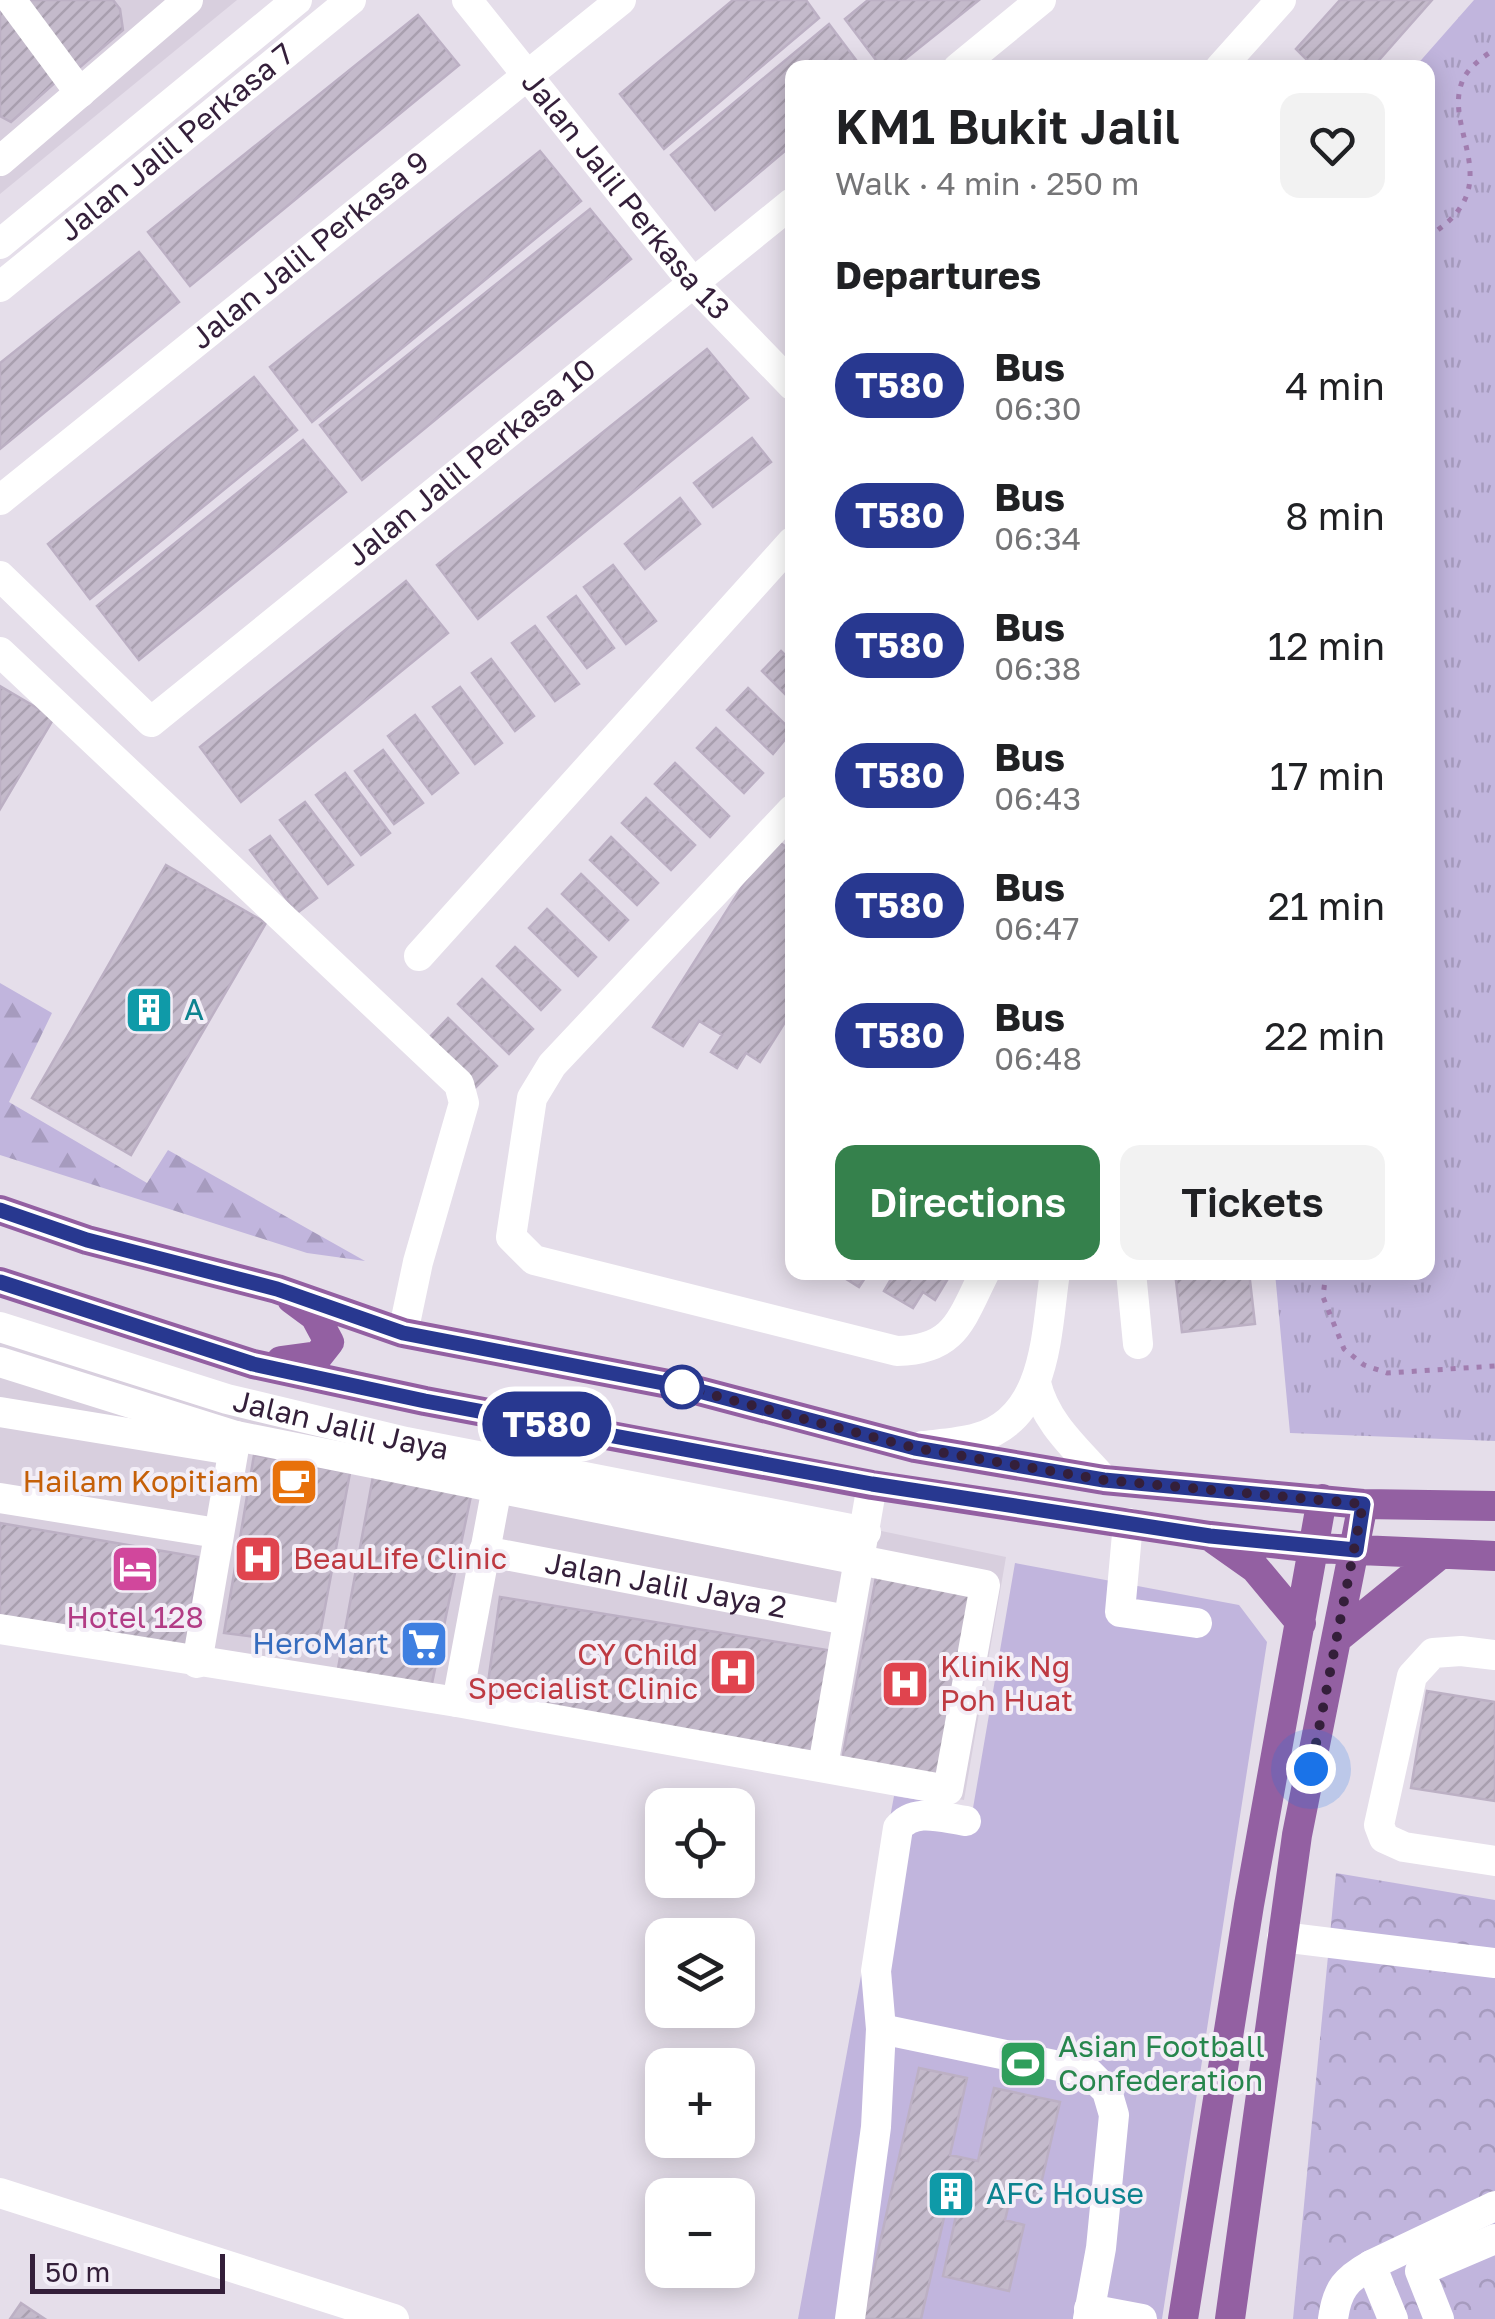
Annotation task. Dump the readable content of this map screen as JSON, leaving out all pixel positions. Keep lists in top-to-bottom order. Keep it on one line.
{"streets":{"street":["Jalan Jalil Perkasa 7","Jalan Jalil Perkasa 13","Jalan Jalil Perkasa 9","Jalan Jalil Perkasa 10","Jalan Jalil Jaya","Jalan Jalil Jaya 2"]},"crossings":[["Jalan Jalil Perkasa 13","Jalan Jalil Perkasa 9"],["Jalan Jalil Perkasa 13","Jalan Jalil Perkasa 10"]],"places":{"building":["A","AFC House"],"cafe":["Hailam Kopitiam"],"hospital":["BeauLife Clinic","CY Child Specialist Clinic","Klinik Ng Poh Huat"],"hotel":["Hotel 128"],"supermarket":["HeroMart"],"sports":["Asian Football Confederation"]},"lines":["bus line T580"],"scale_bar":"50 m","page":{"on_map":"T580","heading":[["KM1 Bukit Jalil","Walk · 4 min · 250 m"],"Departures"],"list":[{"mark":"T580","name":"Bus","note":"06:30","value":"4 min"},{"mark":"T580","name":"Bus","note":"06:34","value":"8 min"},{"mark":"T580","name":"Bus","note":"06:38","value":"12 min"},{"mark":"T580","name":"Bus","note":"06:43","value":"17 min"},{"mark":"T580","name":"Bus","note":"06:47","value":"21 min"},{"mark":"T580","name":"Bus","note":"06:48","value":"22 min"}],"buttons":["Directions","Tickets"],"map_buttons":["+","−"],"scale":"50 m"}}
